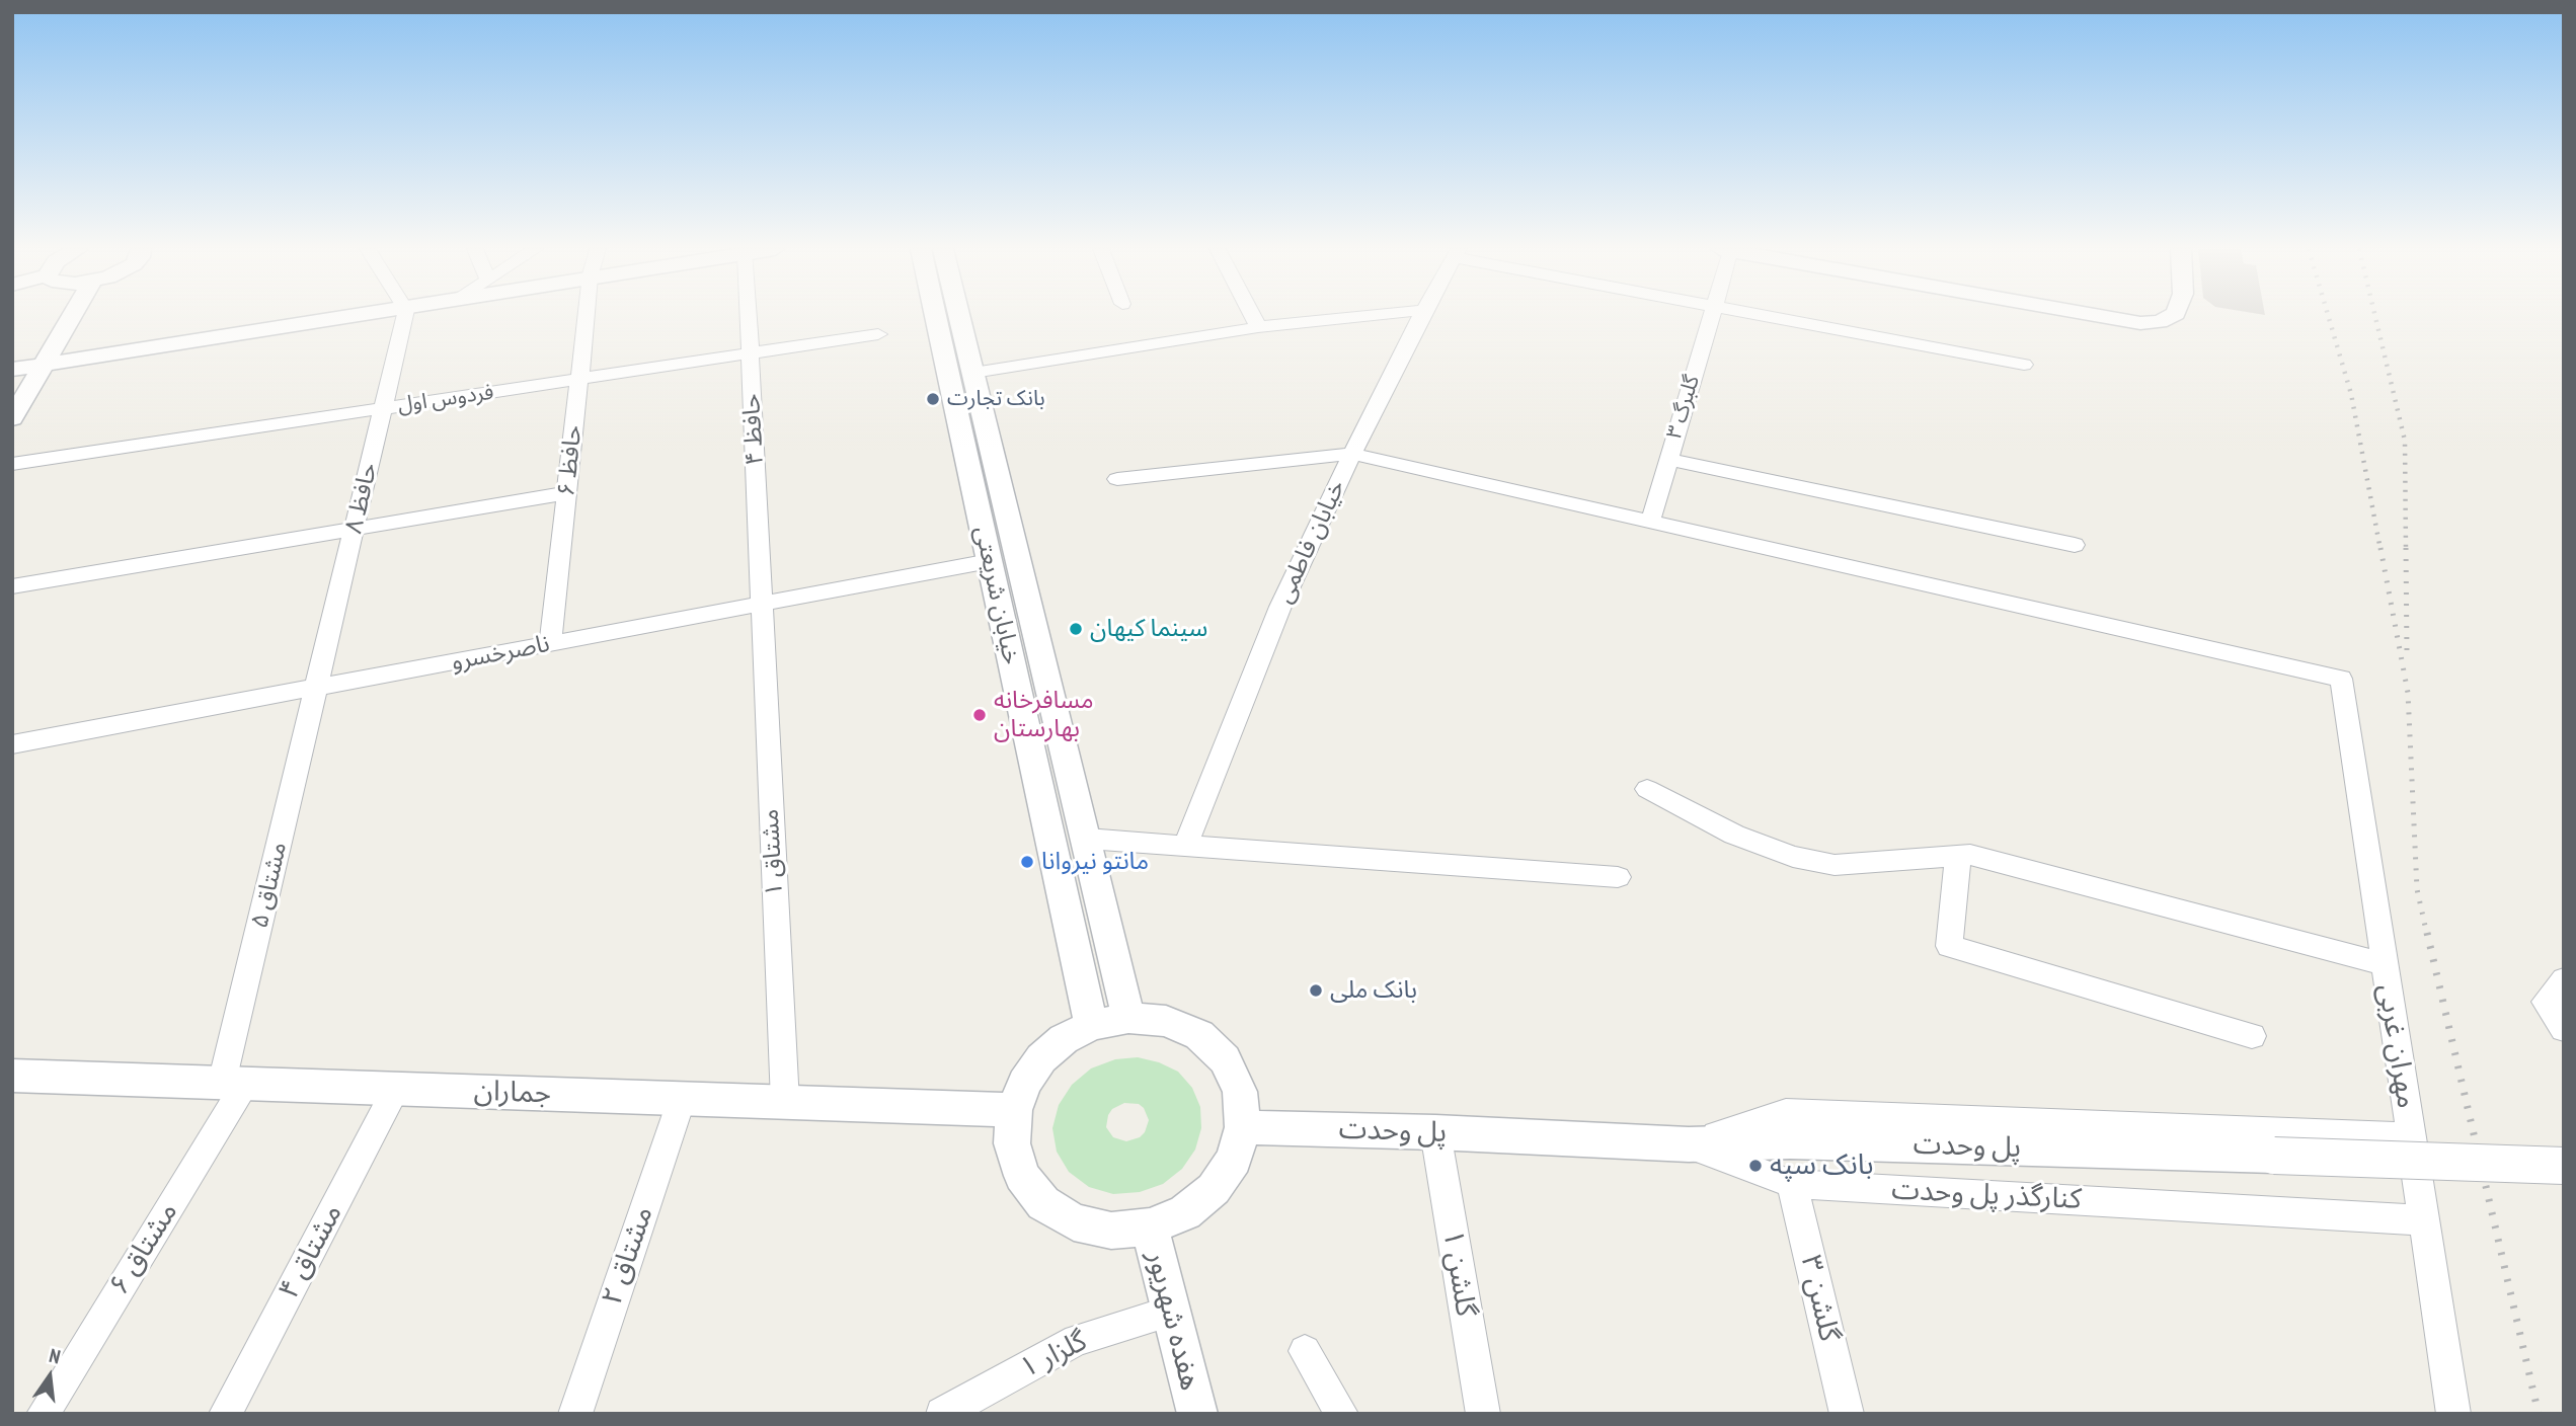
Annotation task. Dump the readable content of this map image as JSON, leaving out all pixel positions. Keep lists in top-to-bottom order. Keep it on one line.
{"streets":{"street":["فردوس اول","گلبرگ ۳","حافظ ۴","حافظ ۶","حافظ ۸","خیابان فاطمی","خیابان شریعتی","ناصرخسرو","مشتاق ۱","مشتاق ۵","مهران غربی","جماران","پل وحدت","کنارگذر پل وحدت","مشتاق ۶","مشتاق ۴","مشتاق ۲","گلشن ۱","گلشن ۳","هفده شهریور","گلزار ۱"]},"crossings":[["فردوس اول","حافظ ۴"],["فردوس اول","حافظ ۶"],["فردوس اول","حافظ ۸"],["گلبرگ ۳","مهران غربی"],["حافظ ۴","ناصرخسرو"],["حافظ ۴","مشتاق ۱"],["حافظ ۶","ناصرخسرو"],["حافظ ۸","ناصرخسرو"],["حافظ ۸","مشتاق ۵"],["خیابان شریعتی","ناصرخسرو"],["خیابان شریعتی","جماران"],["خیابان شریعتی","پل وحدت"],["خیابان شریعتی","هفده شهریور"],["ناصرخسرو","مشتاق ۱"],["ناصرخسرو","مشتاق ۵"],["مشتاق ۱","جماران"],["مشتاق ۵","جماران"],["مشتاق ۵","مشتاق ۶"],["مهران غربی","کنارگذر پل وحدت"],["جماران","پل وحدت"],["جماران","مشتاق ۶"],["جماران","مشتاق ۴"],["جماران","مشتاق ۲"],["جماران","هفده شهریور"],["پل وحدت","کنارگذر پل وحدت"],["پل وحدت","گلشن ۱"],["پل وحدت","هفده شهریور"],["کنارگذر پل وحدت","گلشن ۳"],["هفده شهریور","گلزار ۱"]],"places":["بانک تجارت","سینما کیهان","مسافرخانه بهارستان","مانتو نیروانا","بانک ملی","بانک سپه"],"north":"top"}
